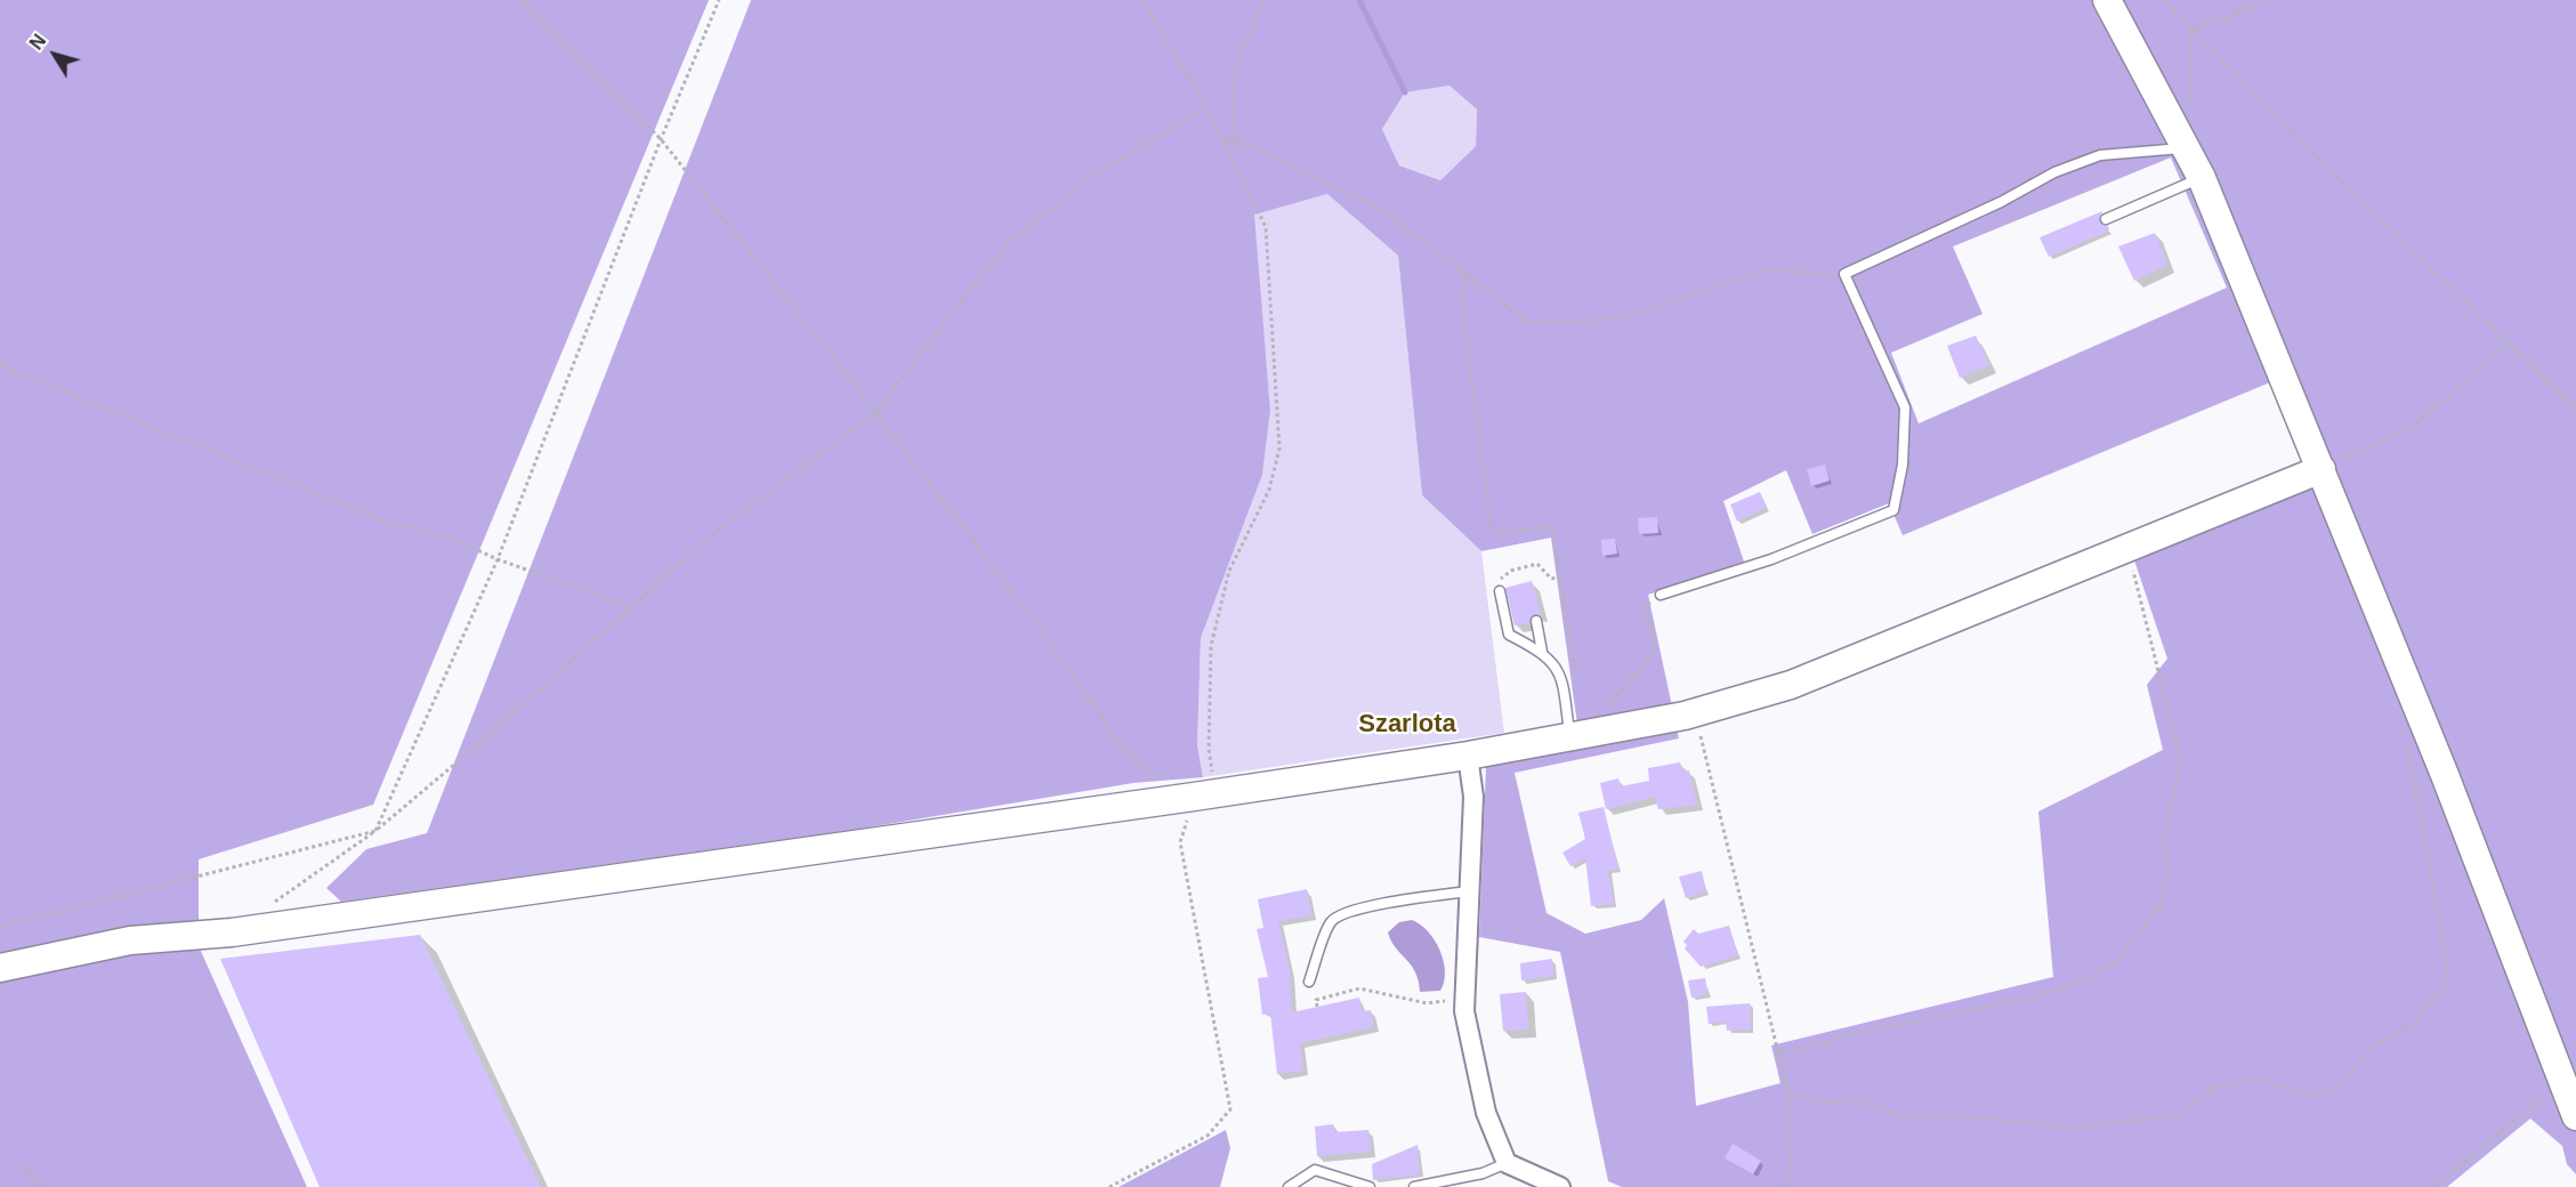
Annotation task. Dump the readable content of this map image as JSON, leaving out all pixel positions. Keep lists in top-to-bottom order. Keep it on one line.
{"districts":["Szarlota"],"north":"top left"}
